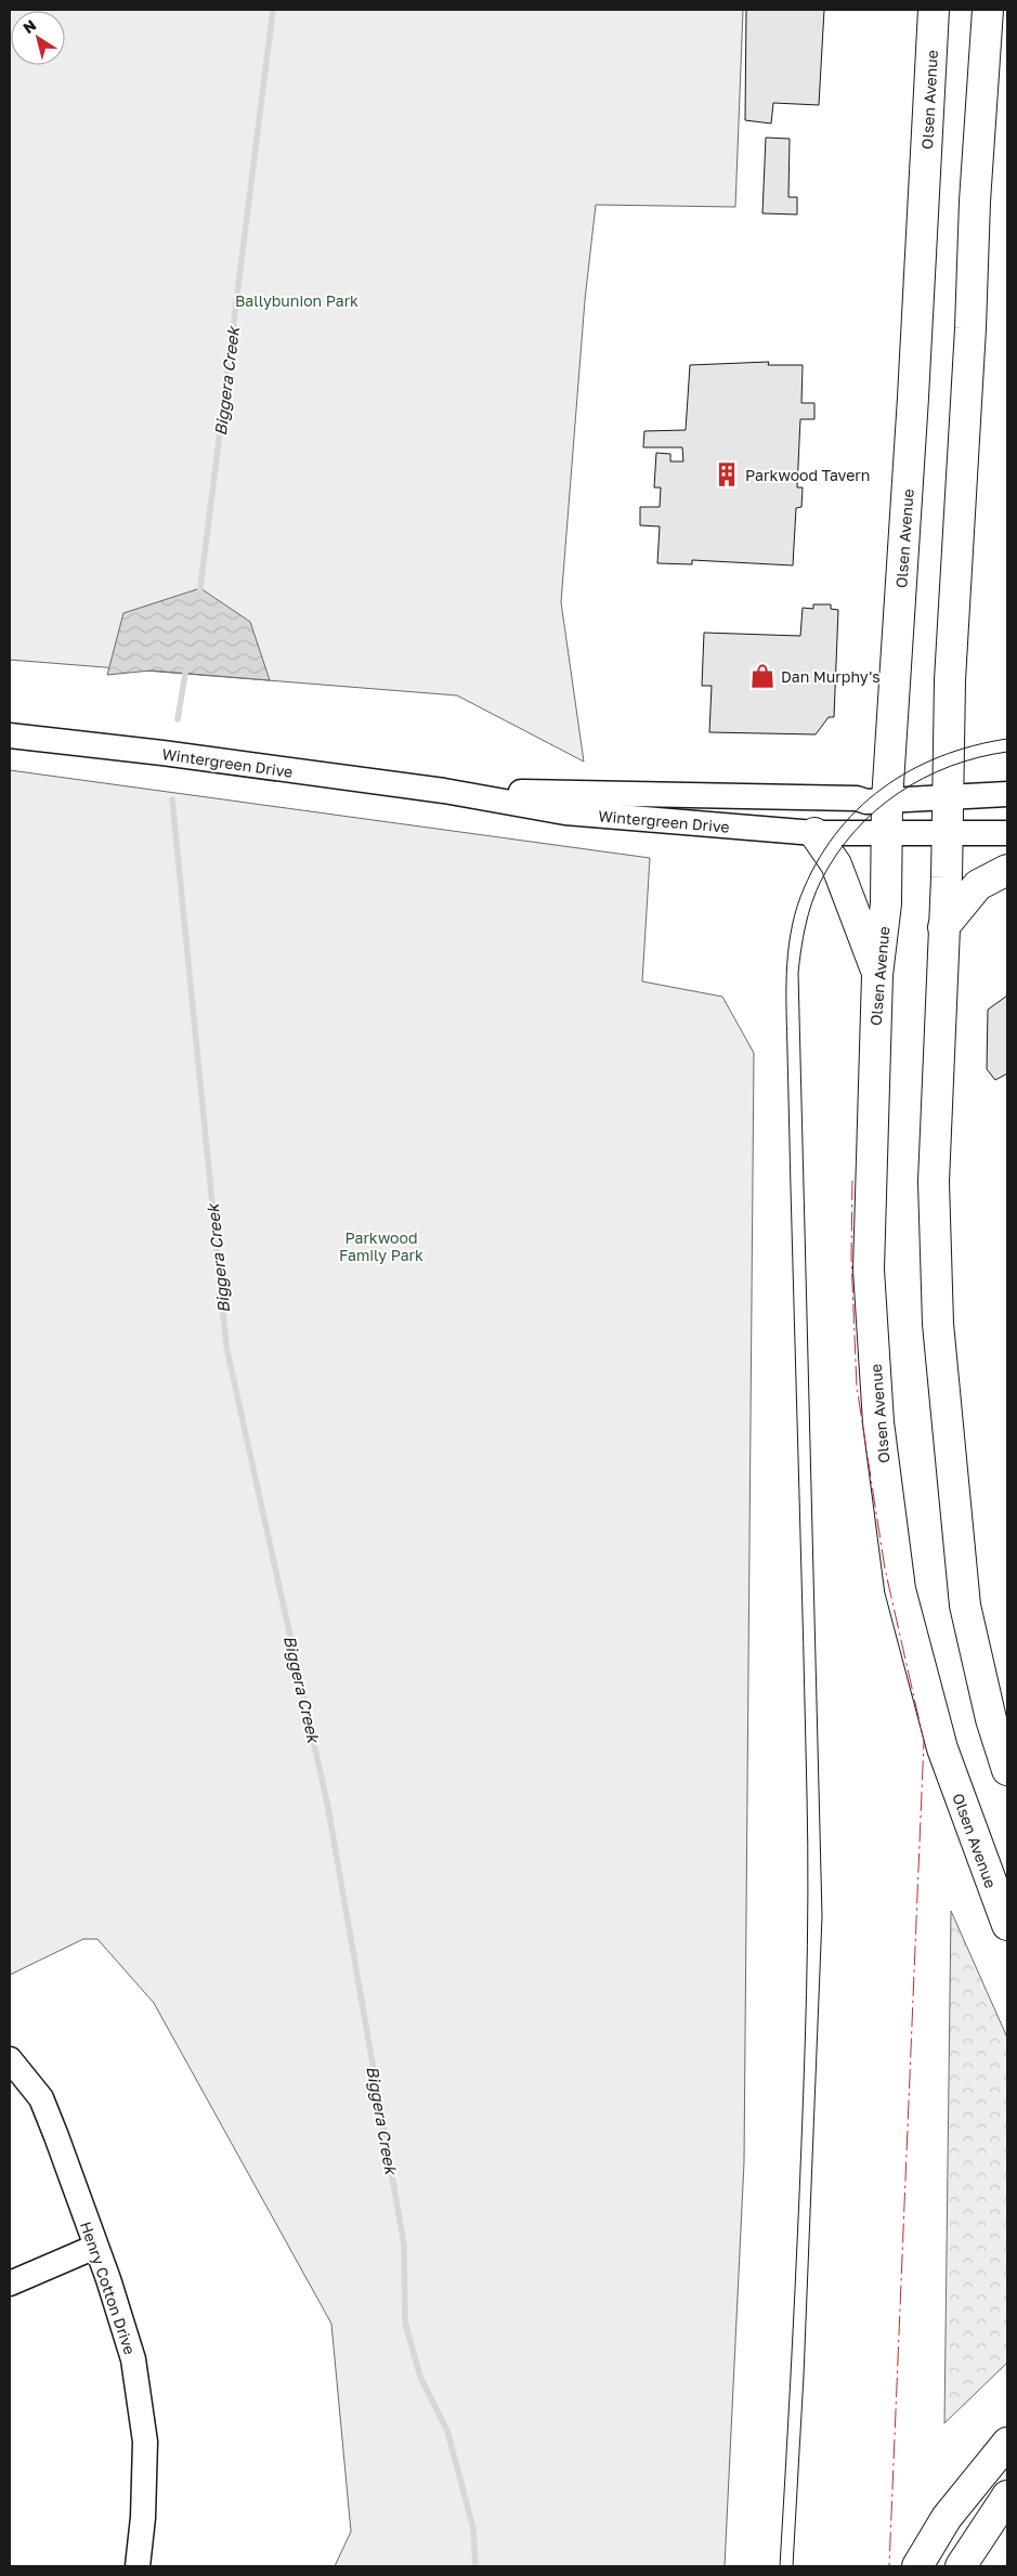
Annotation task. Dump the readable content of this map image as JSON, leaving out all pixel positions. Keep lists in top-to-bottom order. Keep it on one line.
{"streets":{"main road":["Olsen Avenue"],"street":["Wintergreen Drive","Henry Cotton Drive"]},"crossings":[["Olsen Avenue","Wintergreen Drive"]],"water":["Biggera Creek"],"parks":["Ballybunion Park","Parkwood Family Park"],"places":{"building":["Parkwood Tavern"],"shop":["Dan Murphy's"]},"north":"top left"}
